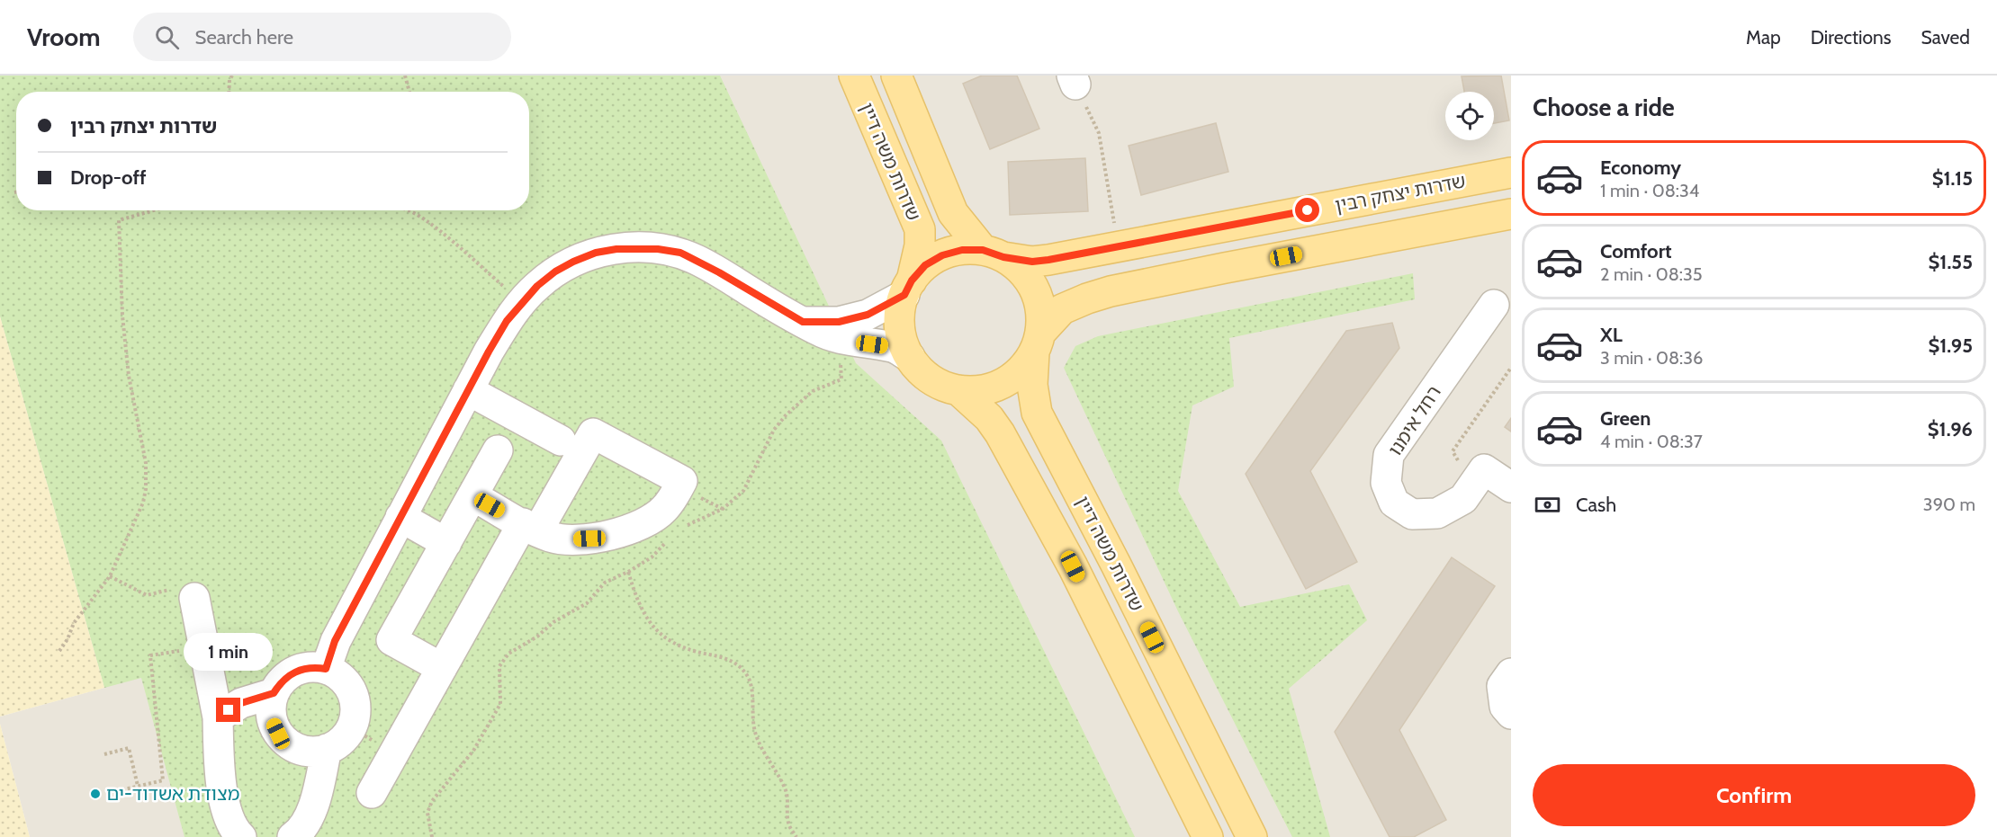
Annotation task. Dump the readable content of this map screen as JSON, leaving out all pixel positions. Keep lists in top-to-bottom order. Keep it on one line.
{"streets":{"main road":["שדרות משה דיין","שדרות יצחק רבין"],"street":["רחל אימנו"]},"crossings":[["שדרות משה דיין","שדרות יצחק רבין"]],"places":["מצודת אשדוד-ים"],"page":{"header":"Vroom","search":"Search here","nav":["Map","Directions","Saved"],"heading":"Choose a ride","banner":["שדרות יצחק רבין","Drop-off"],"list":[{"name":"Economy","note":"1 min · 08:34","value":"$1.15"},{"name":"Comfort","note":"2 min · 08:35","value":"$1.55"},{"name":"XL","note":"3 min · 08:36","value":"$1.95"},{"name":"Green","note":"4 min · 08:37","value":"$1.96"}],"pay":["Cash","390 m"],"bubble":"1 min","buttons":"Confirm"}}
